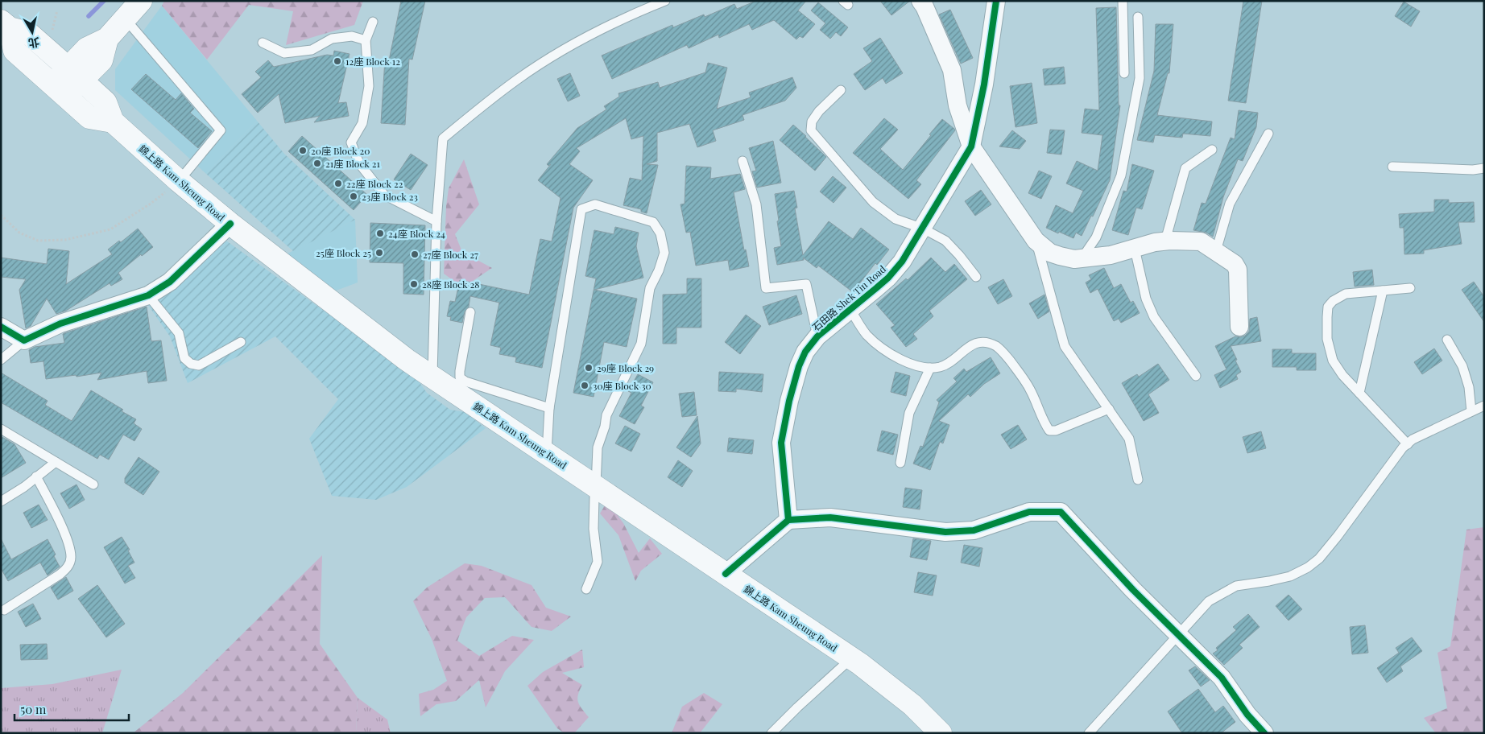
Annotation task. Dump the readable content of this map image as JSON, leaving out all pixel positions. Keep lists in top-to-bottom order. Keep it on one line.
{"streets":{"main road":["錦上路 Kam Sheung Road"],"street":["石田路 Shek Tin Road"]},"places":["12座 Block 12","20座 Block 20","21座 Block 21","22座 Block 22","23座 Block 23","24座 Block 24","25座 Block 25","27座 Block 27","28座 Block 28","29座 Block 29","30座 Block 30"],"scale_bar":"50 m","north":"bottom"}
